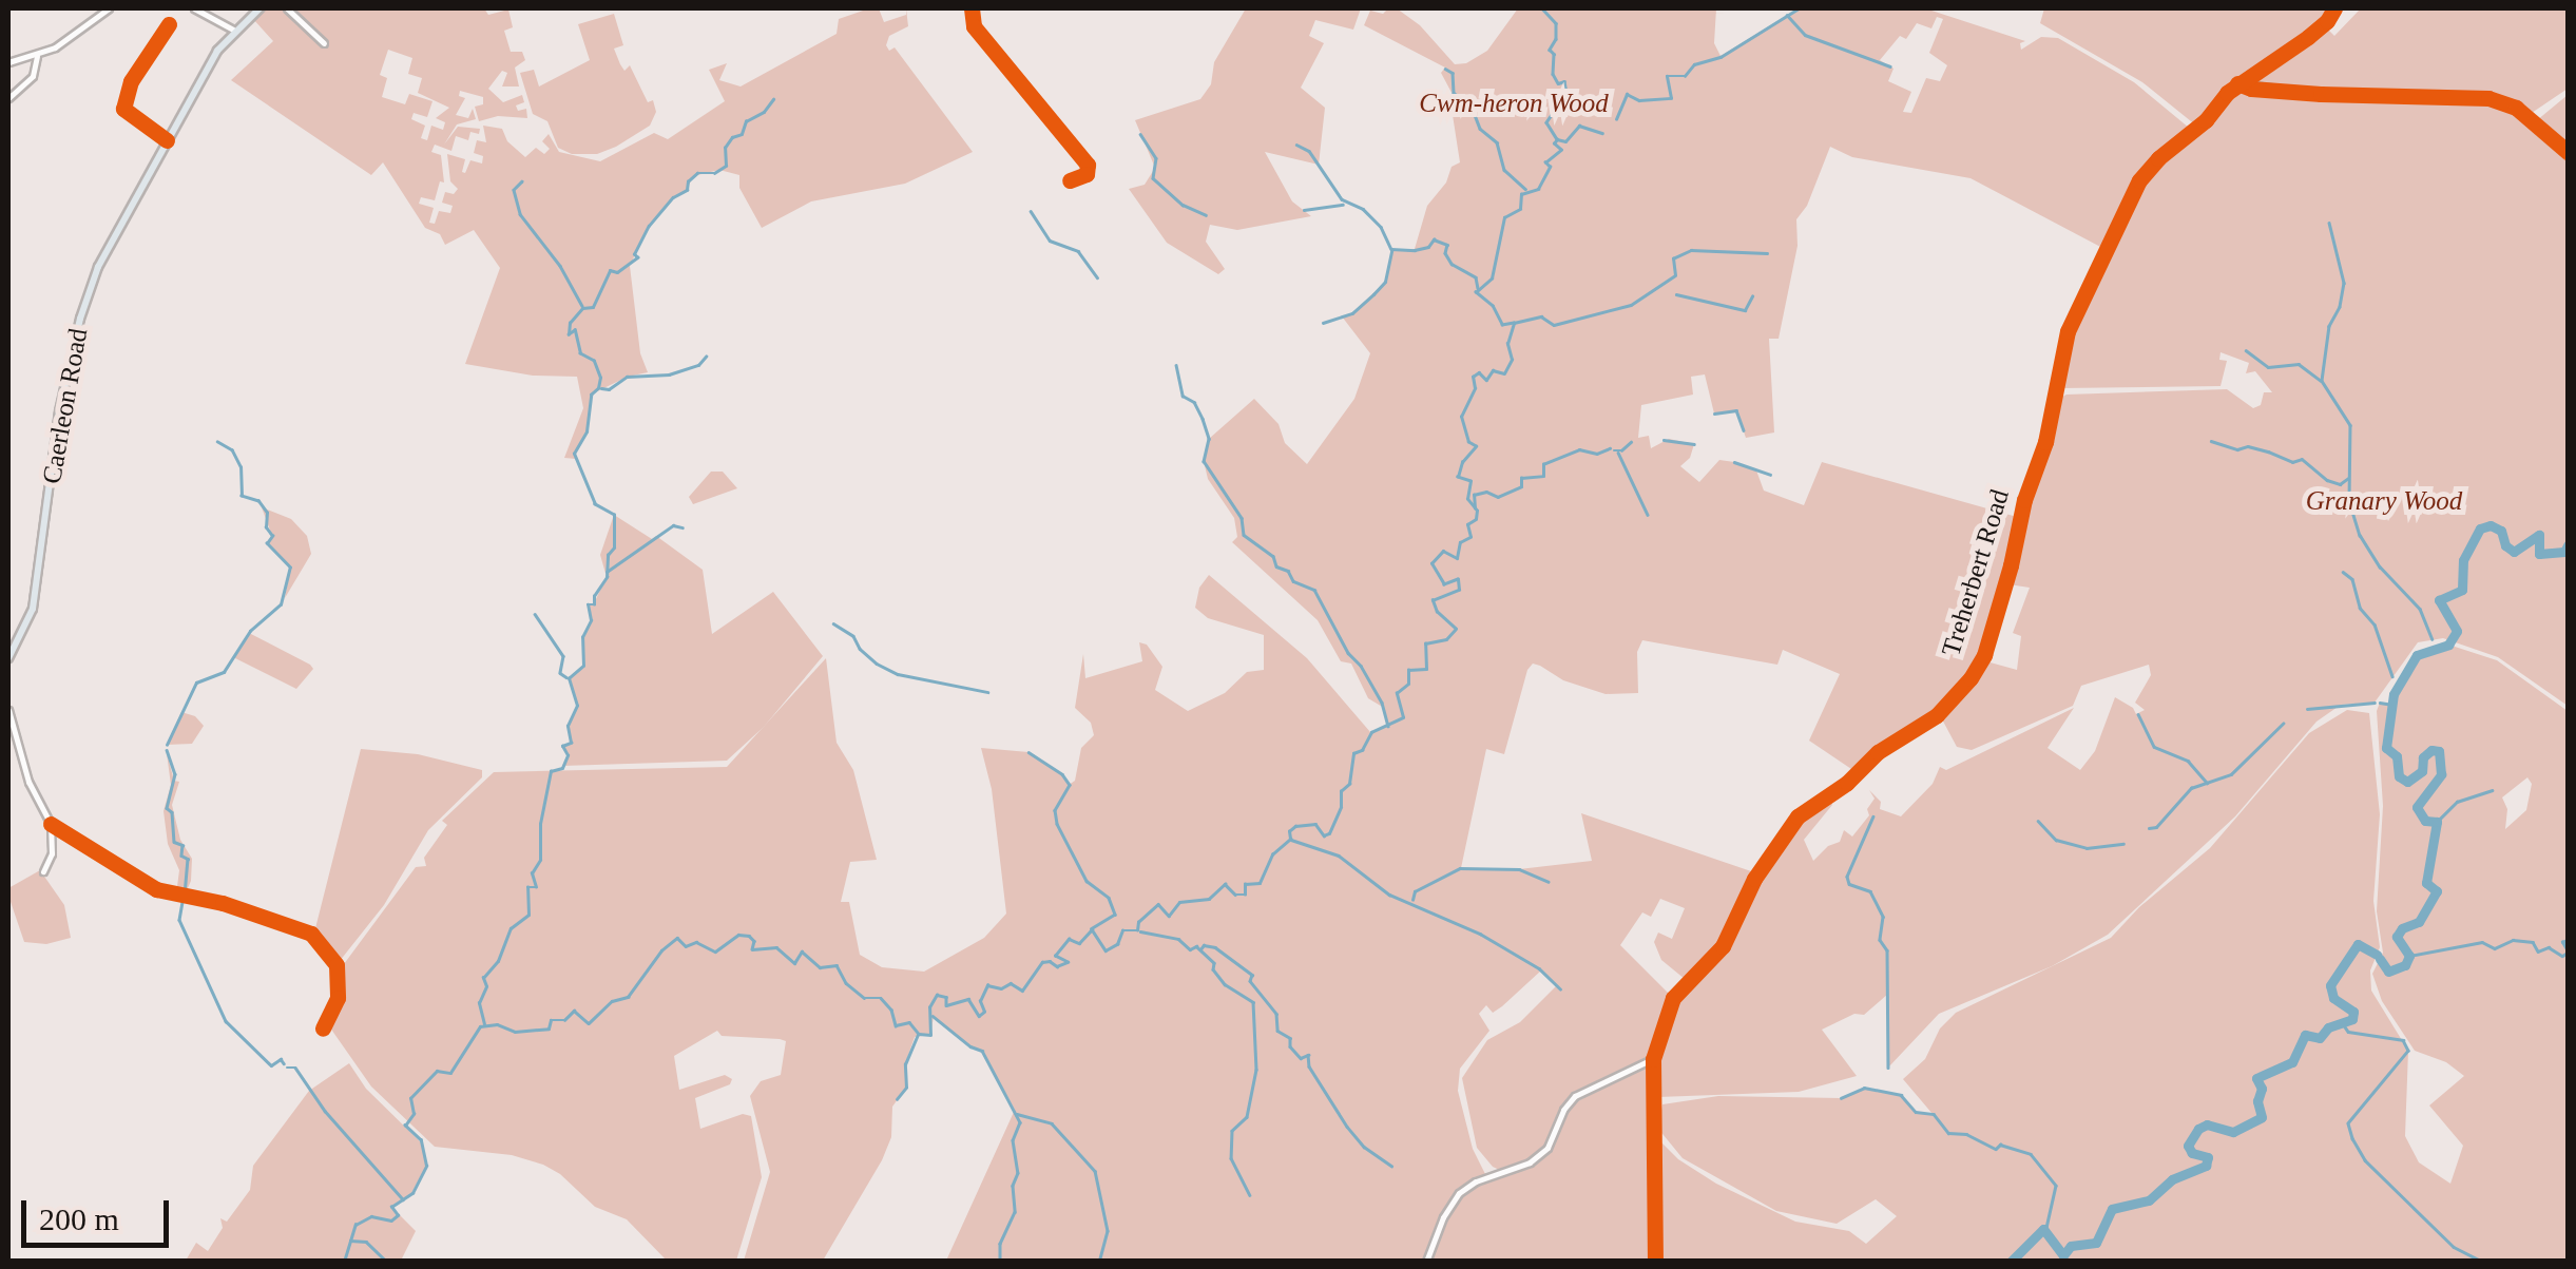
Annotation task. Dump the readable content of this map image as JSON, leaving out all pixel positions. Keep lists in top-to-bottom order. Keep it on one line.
{"streets":{"main road":["Caerleon Road"],"street":["Treherbert Road"]},"parks":["Cwm-heron Wood","Granary Wood"],"scale_bar":"200 m"}
